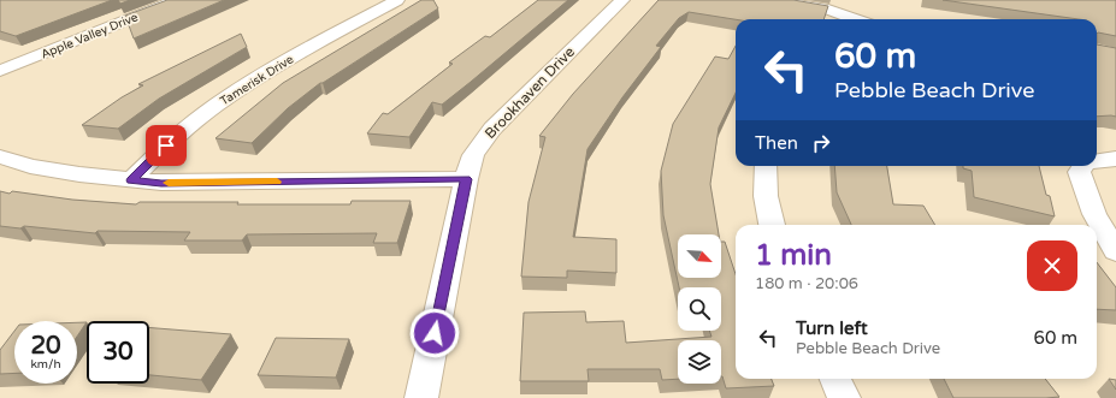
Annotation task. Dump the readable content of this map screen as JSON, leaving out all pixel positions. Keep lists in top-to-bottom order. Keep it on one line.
{"streets":{"street":["Apple Valley Drive","Tamerisk Drive","Brookhaven Drive"]},"north":"bottom right","page":{"turn":["60 m","Pebble Beach Drive"],"then":"Then","heading":["1 min","180 m · 20:06"],"list":[{"name":"Turn left","note":"Pebble Beach Drive","value":"60 m"}],"speed":"20 km/h","limit":"30"}}
